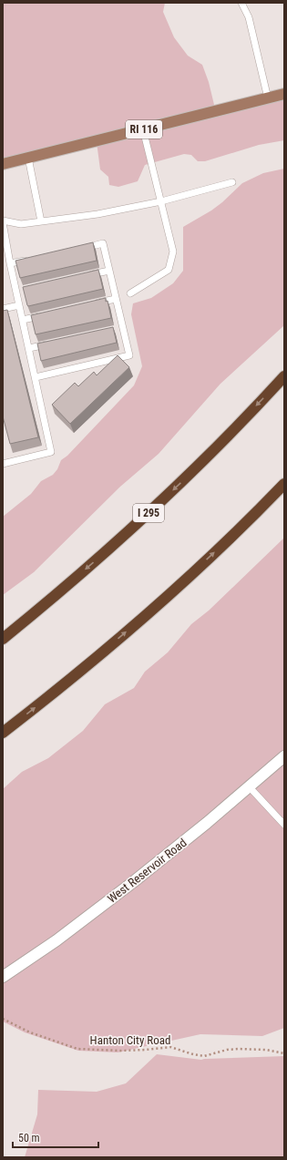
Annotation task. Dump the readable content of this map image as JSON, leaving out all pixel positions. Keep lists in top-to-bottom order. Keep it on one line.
{"streets":{"highway":["I 295"],"main road":["RI 116"],"street":["West Reservoir Road"],"path":["Hanton City Road"]},"scale_bar":"50 m"}
